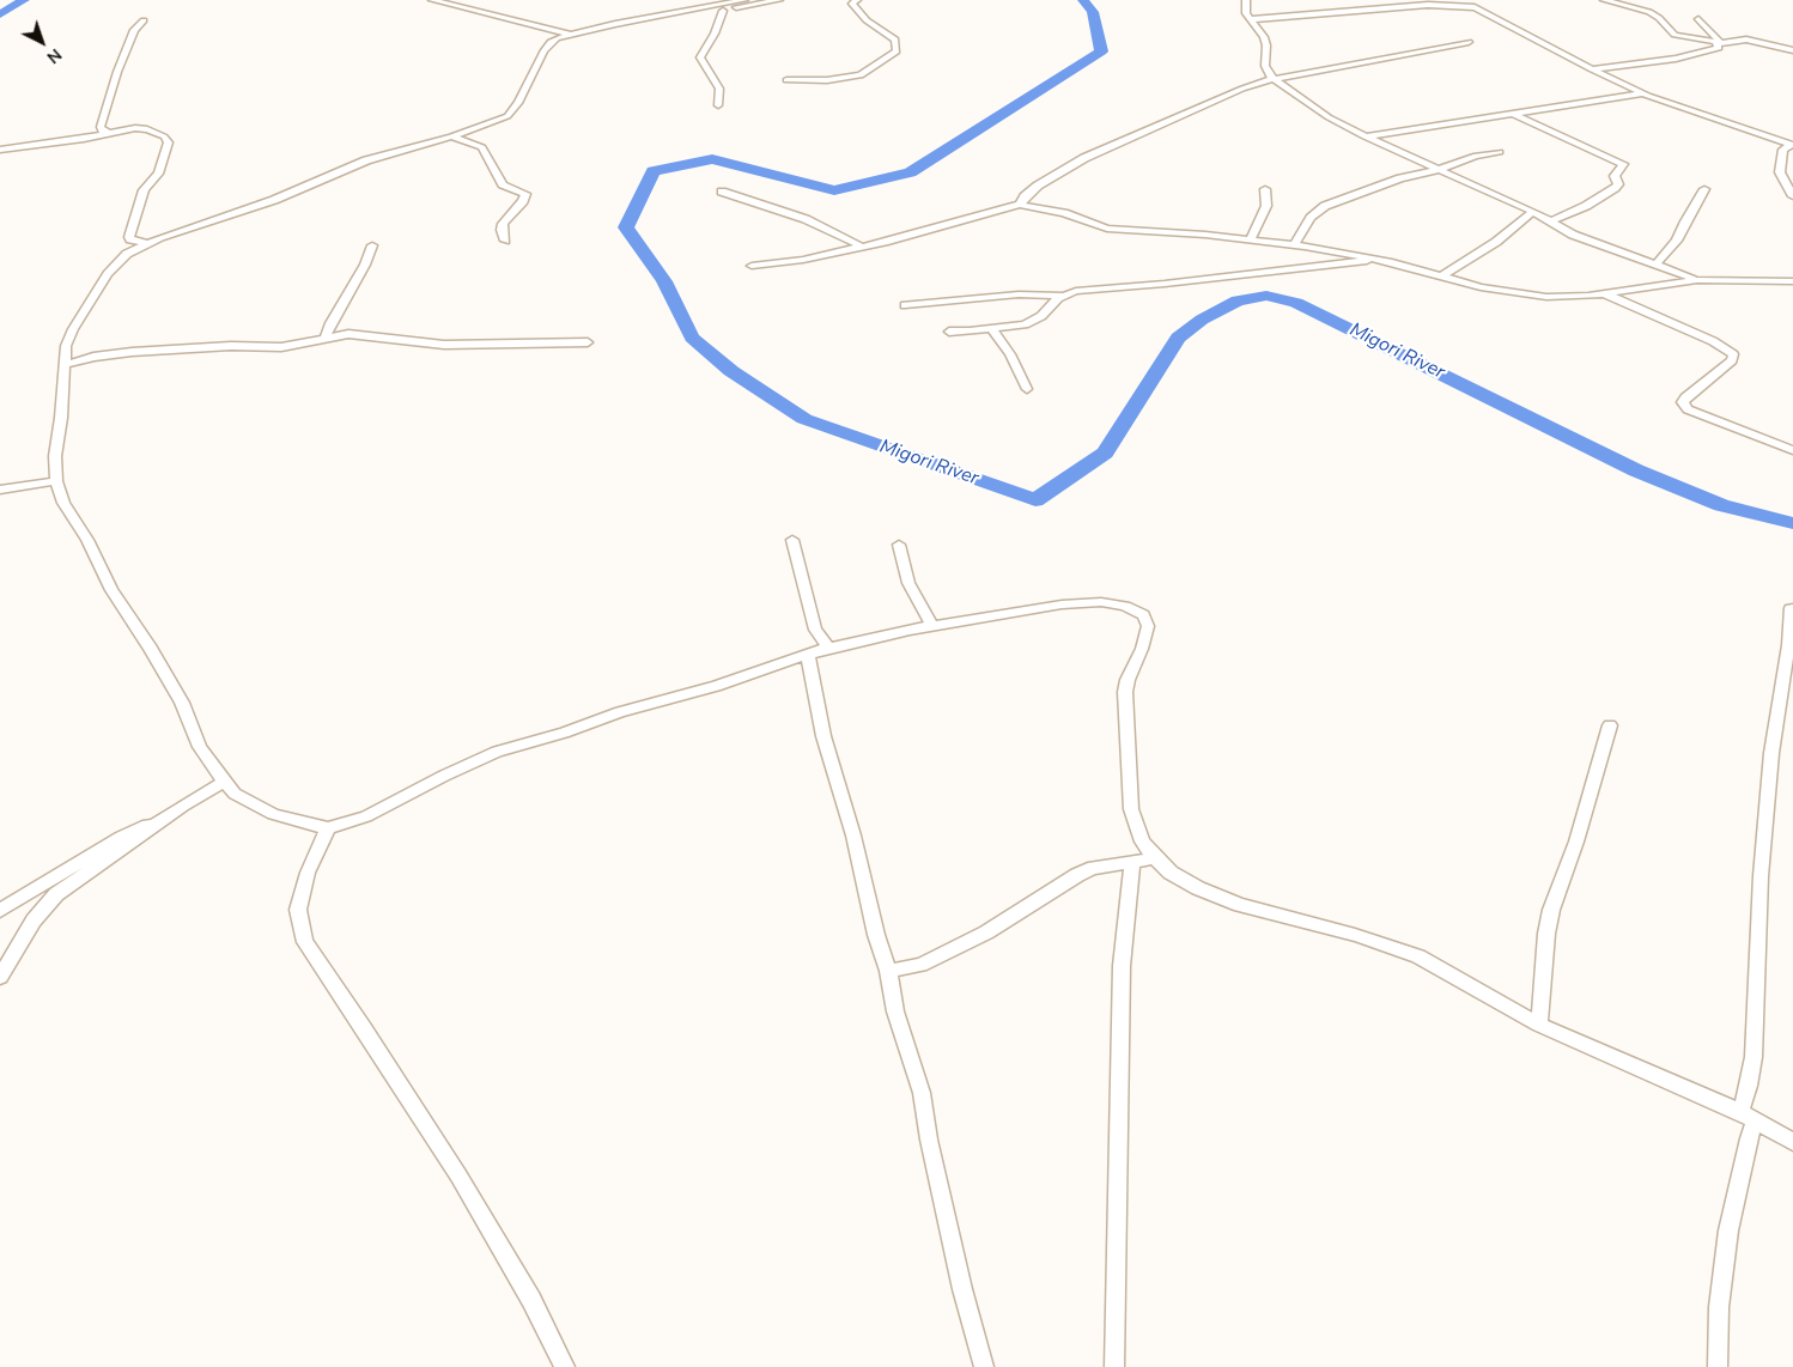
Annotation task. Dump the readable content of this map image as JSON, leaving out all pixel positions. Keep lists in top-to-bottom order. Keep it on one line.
{"water":["Migori River"],"north":"bottom right"}
